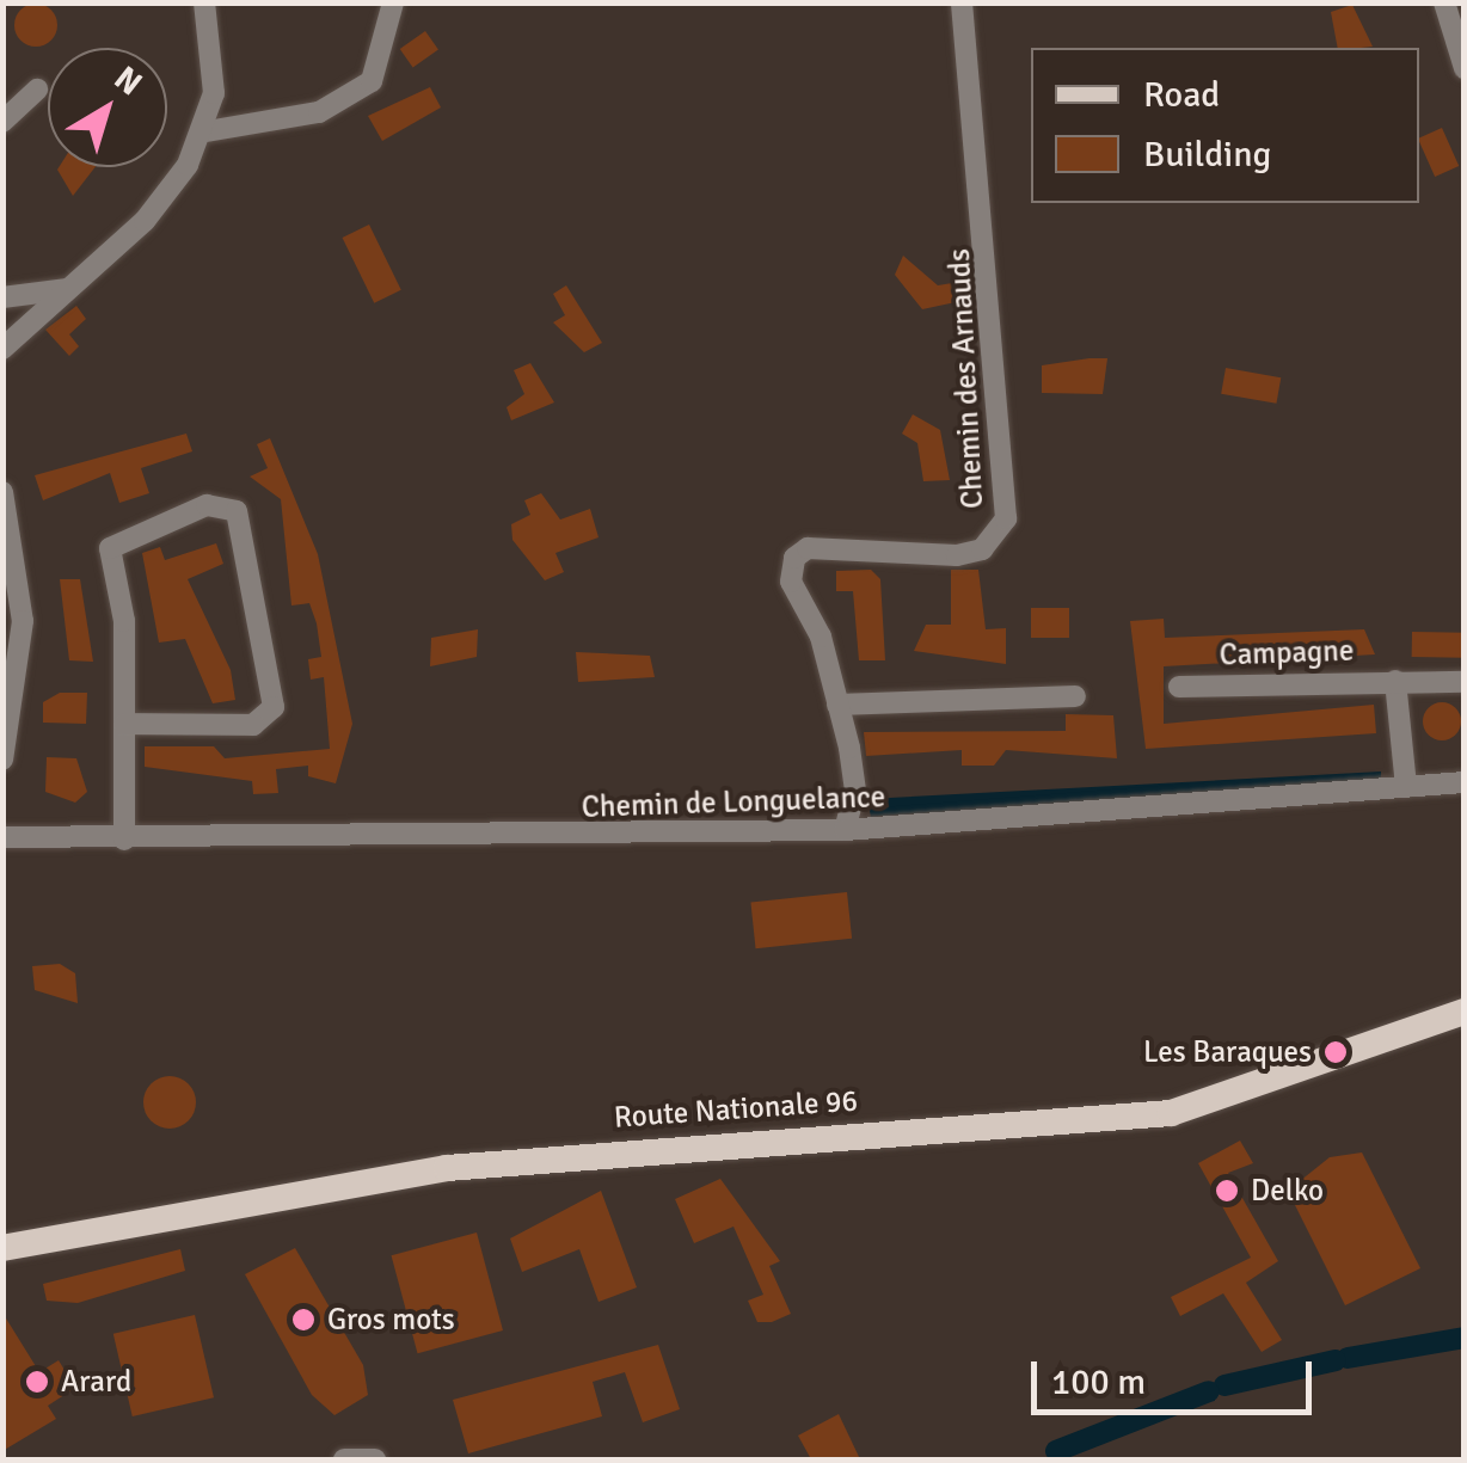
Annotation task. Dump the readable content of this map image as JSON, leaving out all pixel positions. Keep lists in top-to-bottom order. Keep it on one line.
{"streets":{"main road":["Route Nationale 96"],"street":["Chemin des Arnauds","Campagne","Chemin de Longuelance"]},"crossings":[["Chemin des Arnauds","Chemin de Longuelance"],["Campagne","Chemin de Longuelance"]],"places":["Les Baraques","Delko","Gros mots","Arard"],"legend":["Road","Building"],"scale_bar":"100 m","north":"top right"}
